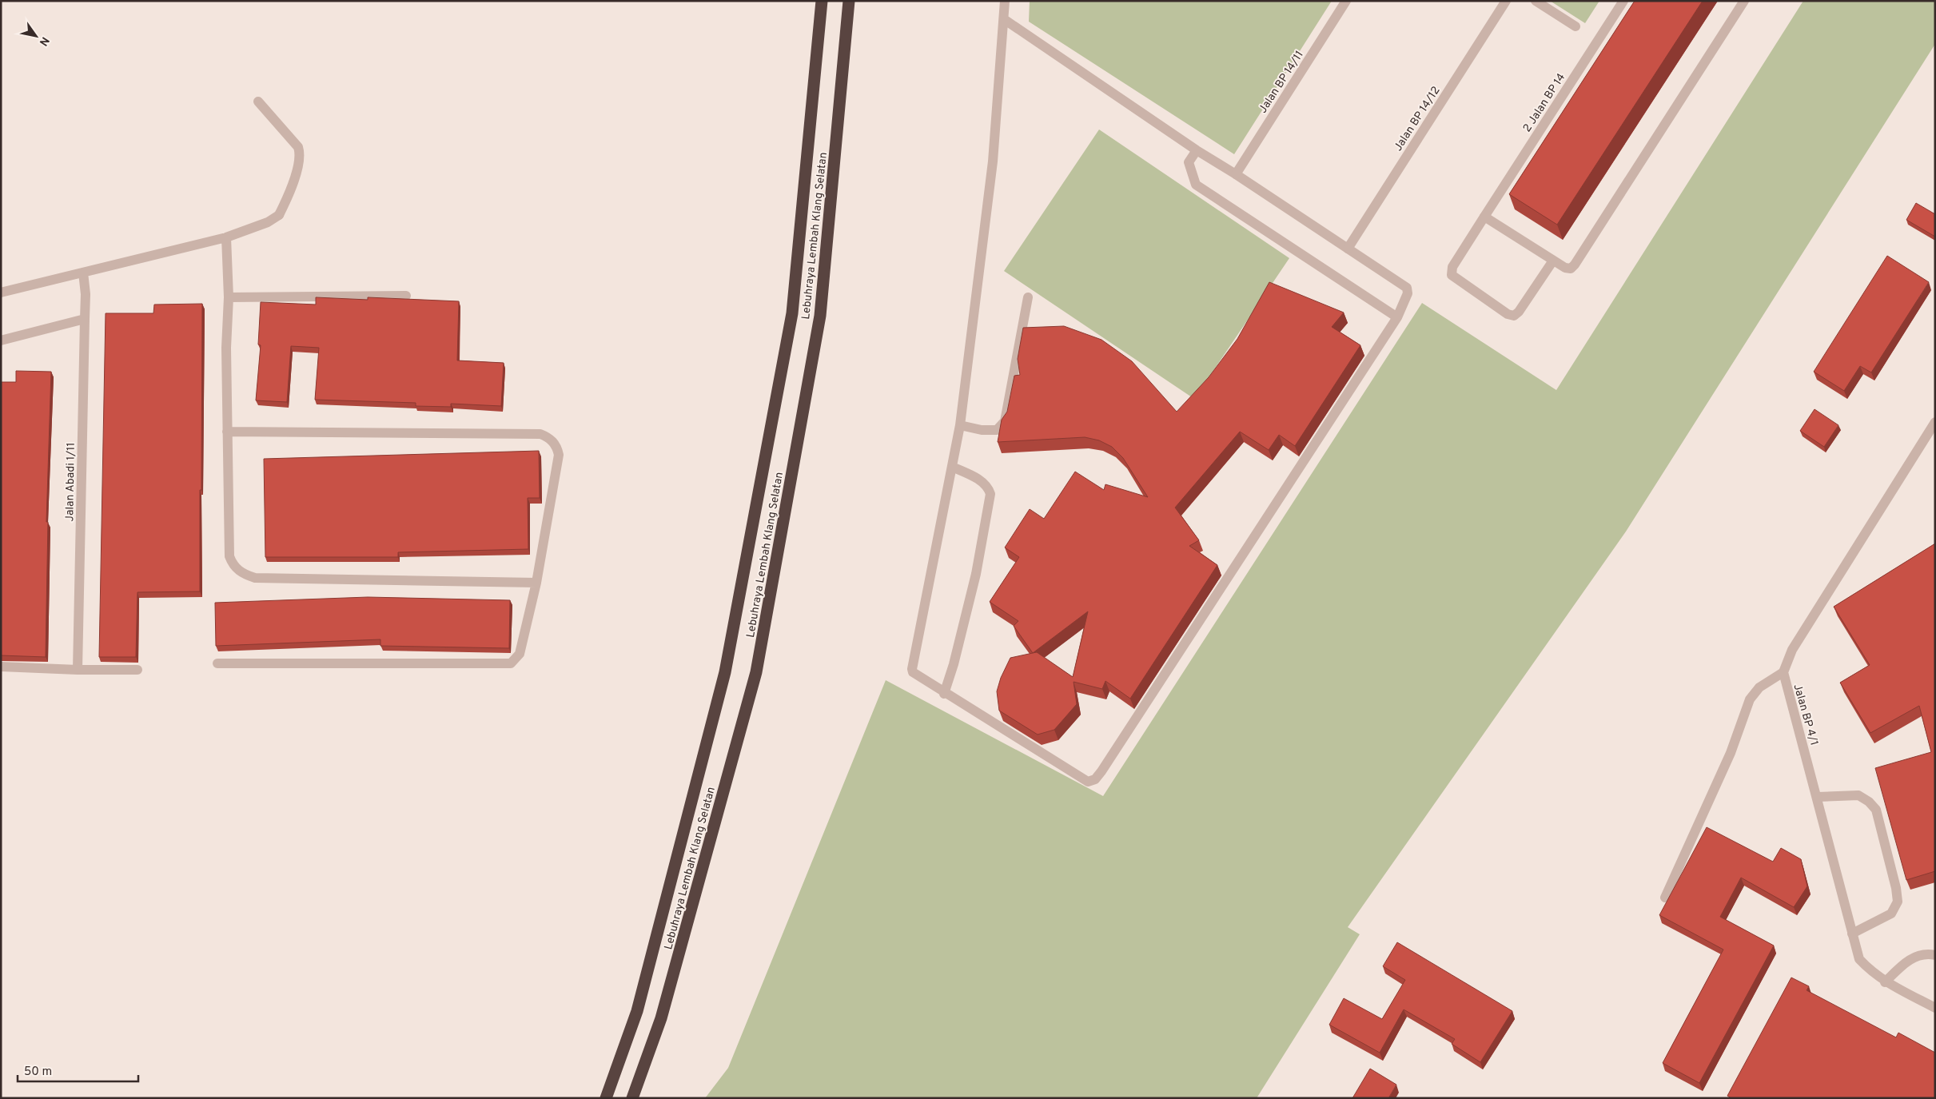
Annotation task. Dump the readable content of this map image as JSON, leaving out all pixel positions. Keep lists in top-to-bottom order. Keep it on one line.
{"streets":{"highway":["Lebuhraya Lembah Klang Selatan"],"street":["Jalan BP 14/11","2 Jalan BP 14","Jalan BP 14/12","Jalan Abadi 1/11","Jalan BP 4/1"]},"scale_bar":"50 m","north":"bottom right"}
